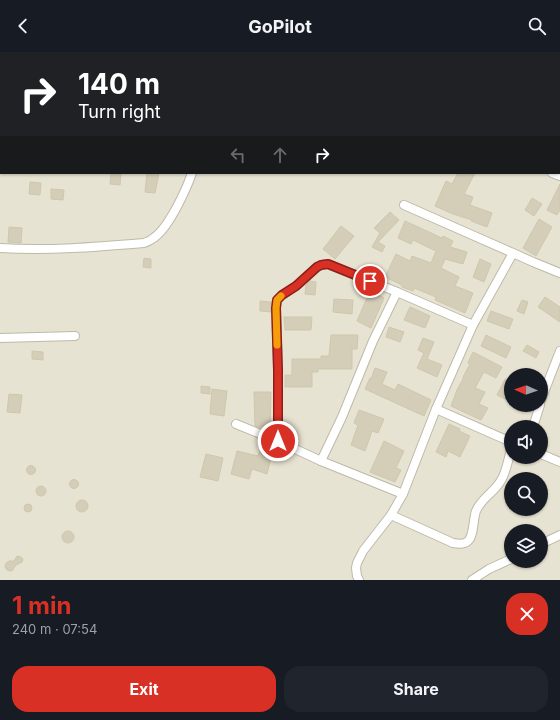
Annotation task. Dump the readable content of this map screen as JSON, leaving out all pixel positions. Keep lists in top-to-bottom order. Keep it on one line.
{"north":"left","page":{"header":"GoPilot","turn":["140 m","Turn right"],"heading":["1 min","240 m · 07:54"],"buttons":["Exit","Share"]}}
